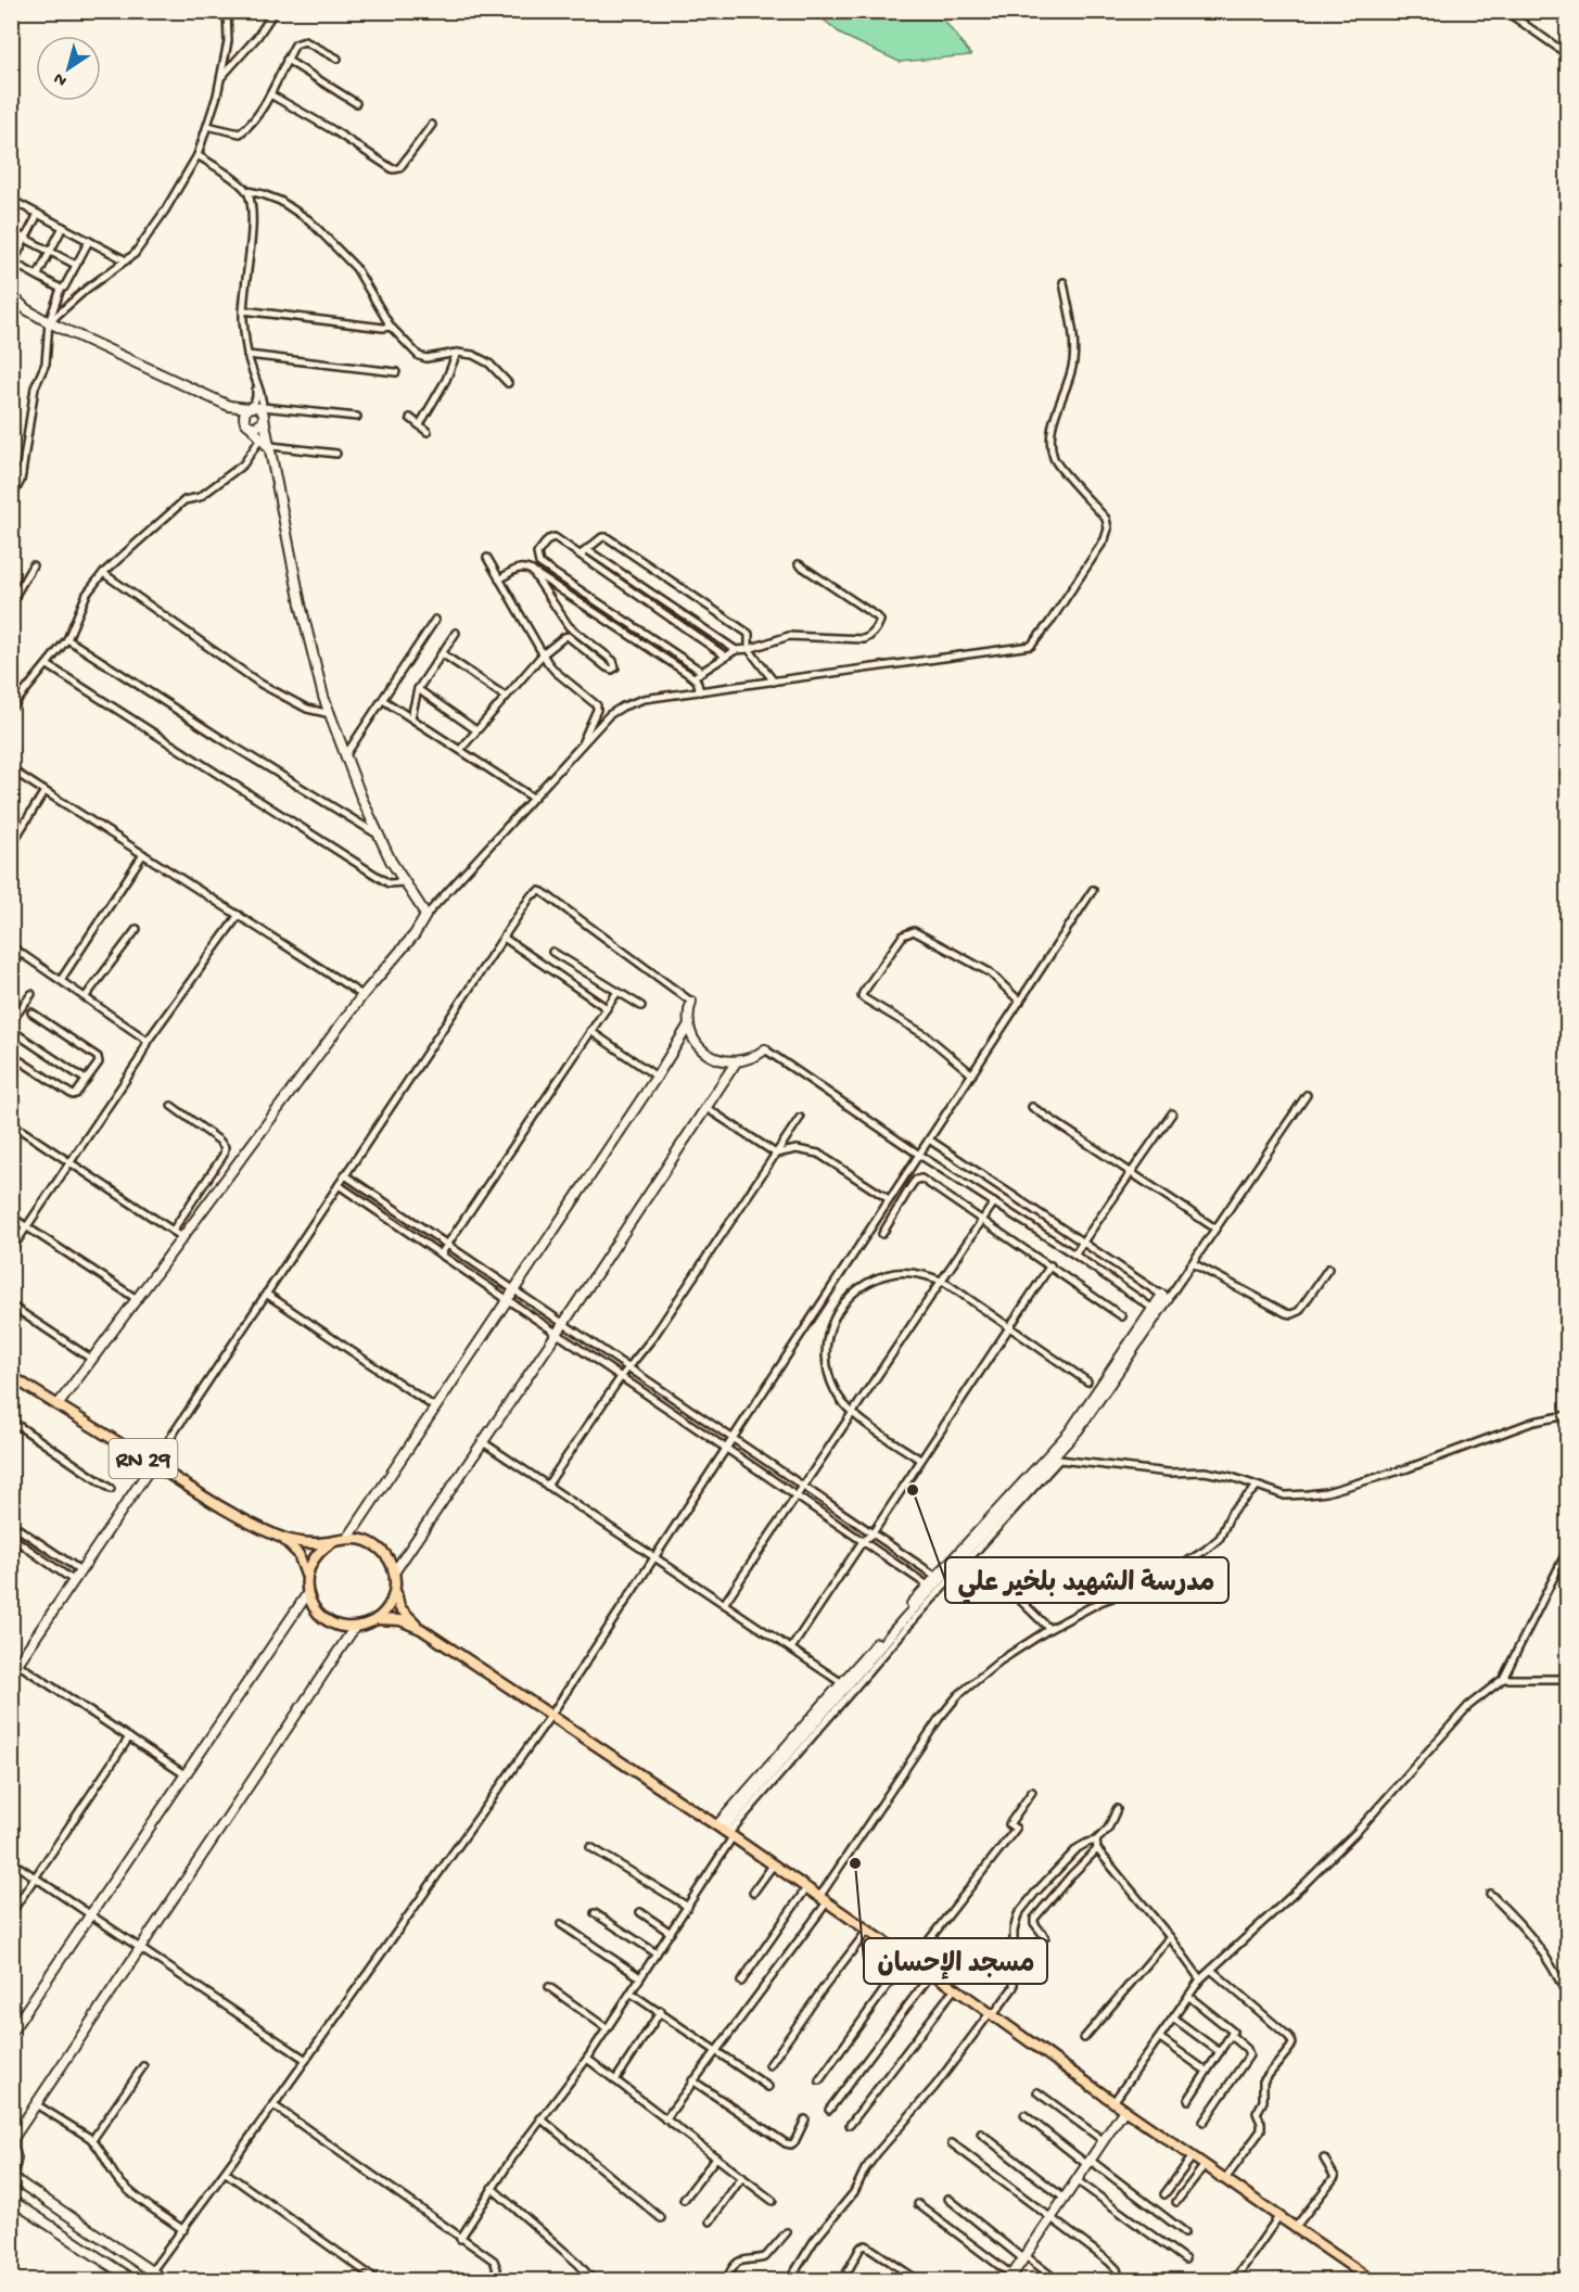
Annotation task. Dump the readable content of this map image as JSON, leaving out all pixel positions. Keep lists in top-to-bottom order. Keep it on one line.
{"streets":{"main road":["RN 29"]},"places":["مدرسة الشهيد بلخير علي","مسجد الإحسان"],"north":"bottom left"}
